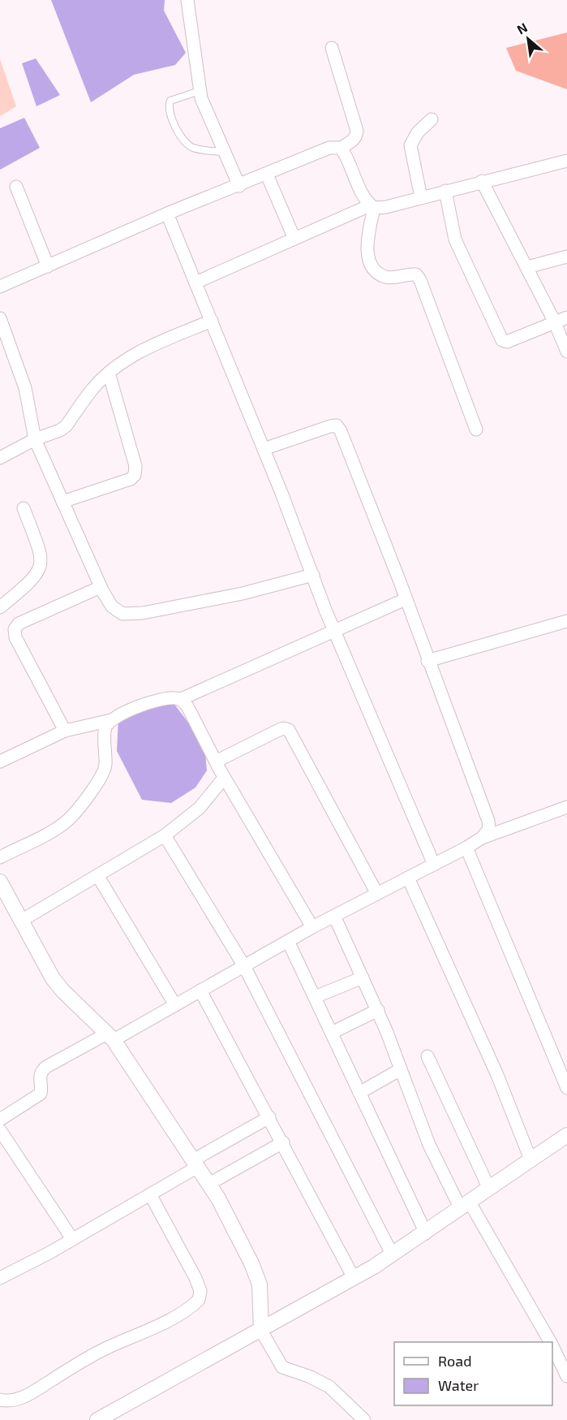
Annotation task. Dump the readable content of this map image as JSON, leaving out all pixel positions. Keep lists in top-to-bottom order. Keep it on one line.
{"legend":["Road","Water"],"north":"top left"}
